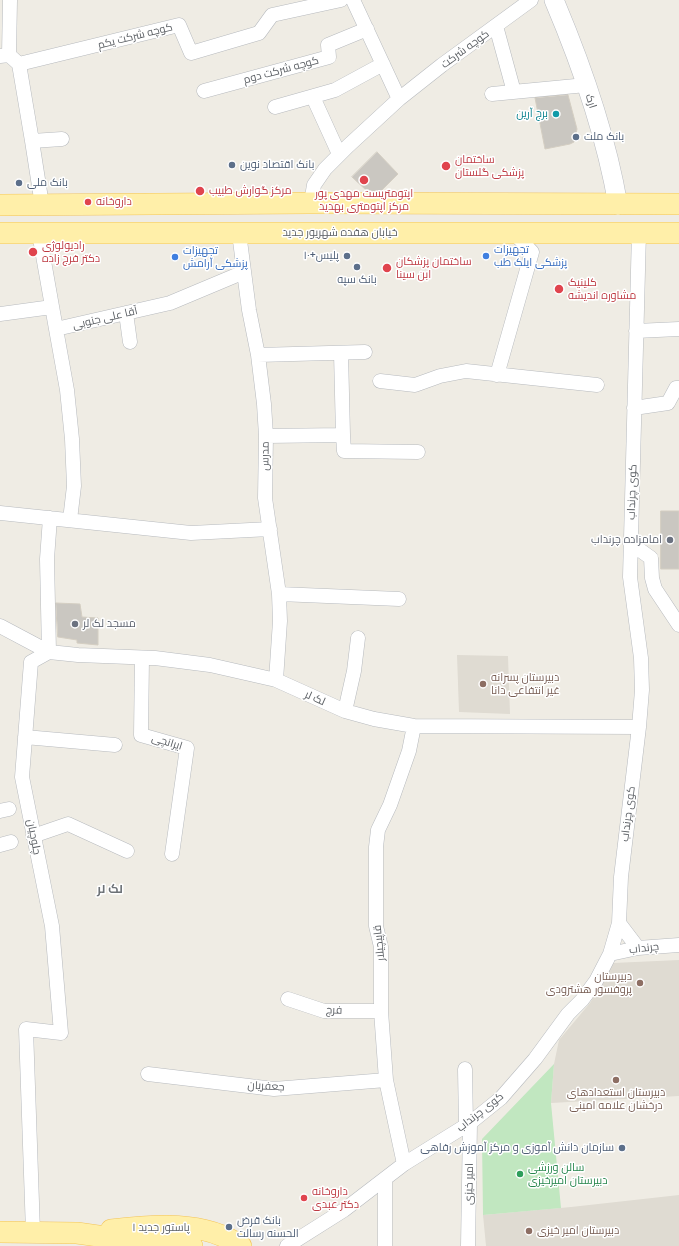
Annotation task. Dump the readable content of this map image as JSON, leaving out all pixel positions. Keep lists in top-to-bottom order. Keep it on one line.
{"streets":{"main road":["ارک","خیابان هفده شهریور جدید","پاستور جدید ۱"],"street":["کوچه شرکت یکم","کوچه شرکت","کوچه شرکت دوم","آقا علی جنوبی","مدرس","کوی چرنداب","لک لر","ایرانچی","چلوچیان","قاپیچیلار","چرنداب","فرج","جعفریان","امیر خیزی"]},"crossings":[["خیابان هفده شهریور جدید","مدرس"],["خیابان هفده شهریور جدید","کوی چرنداب"],["آقا علی جنوبی","مدرس"],["مدرس","لک لر"],["کوی چرنداب","لک لر"],["کوی چرنداب","قاپیچیلار"],["کوی چرنداب","چرنداب"],["کوی چرنداب","امیر خیزی"],["لک لر","ایرانچی"],["لک لر","چلوچیان"],["لک لر","قاپیچیلار"],["چلوچیان","پاستور جدید ۱"],["قاپیچیلار","فرج"],["قاپیچیلار","جعفریان"]],"districts":["لک لر"],"places":["برج آرین","بانک ملت","بانک اقتصاد نوین","ساختمان پزشکی گلستان","اپتومتریست مهدی پور مرکز اپتومتری بهدید","بانک ملی","مرکز گوارش طبیب","داروخانه","رادیولوژی دکتر فرج زاده","پلیس+۱۰","تجهیزات پزشکی ایلک طب","تجهیزات پزشکی آرامش","بانک سپه","ساختمان پزشکان ابن سینا","کلینیک مشاوره اندیشه","امامزاده چرنداب","مسجد لک لر","دبیرستان پسرانه غیر انتفاعی دانا","دبیرستان پروفسور هشترودی","دبیرستان استعدادهای درخشان علامه امینی","سازمان دانش آموزی و مرکز آموزش رفاهی","سالن ورزشی دبیرستان امیرخیزی","داروخانه دکتر عبدی","بانک قرض الحسنه رسالت","دبیرستان امیر خیزی"]}
